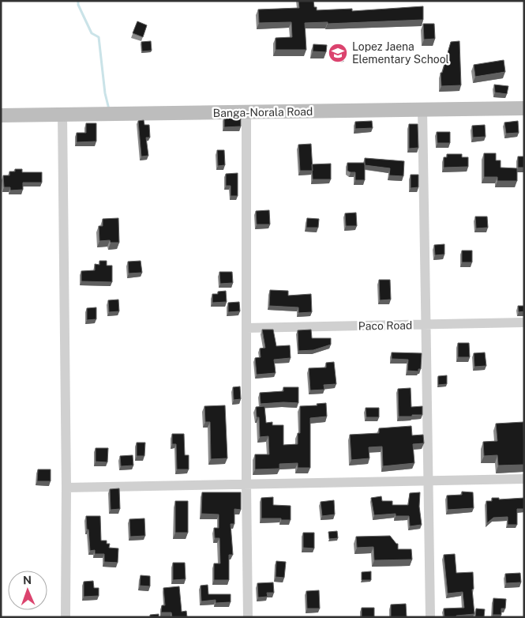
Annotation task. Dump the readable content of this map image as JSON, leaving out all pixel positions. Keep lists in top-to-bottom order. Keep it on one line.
{"streets":{"main road":["Banga-Norala Road"],"street":["Paco Road"]},"places":{"school or university":["Lopez Jaena Elementary School"]},"north":"top"}
